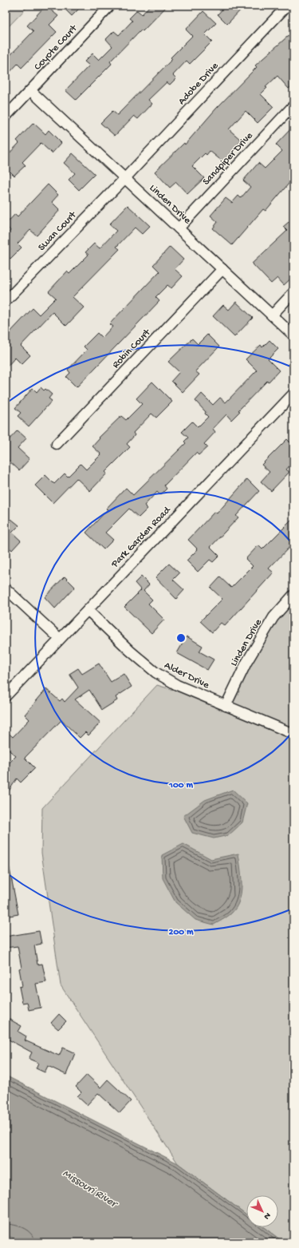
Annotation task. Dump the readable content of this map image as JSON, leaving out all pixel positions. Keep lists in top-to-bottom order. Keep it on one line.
{"streets":{"street":["Coyote Court","Adobe Drive","Sandpiper Drive","Linden Drive","Swan Court","Robin Court","Park Garden Road","Alder Drive"]},"crossings":[["Coyote Court","Linden Drive"],["Adobe Drive","Linden Drive"],["Adobe Drive","Swan Court"],["Sandpiper Drive","Linden Drive"],["Linden Drive","Swan Court"],["Linden Drive","Robin Court"],["Linden Drive","Alder Drive"],["Park Garden Road","Alder Drive"]],"water":["Missouri River"],"north":"bottom right","rings":["100 m","200 m"]}
